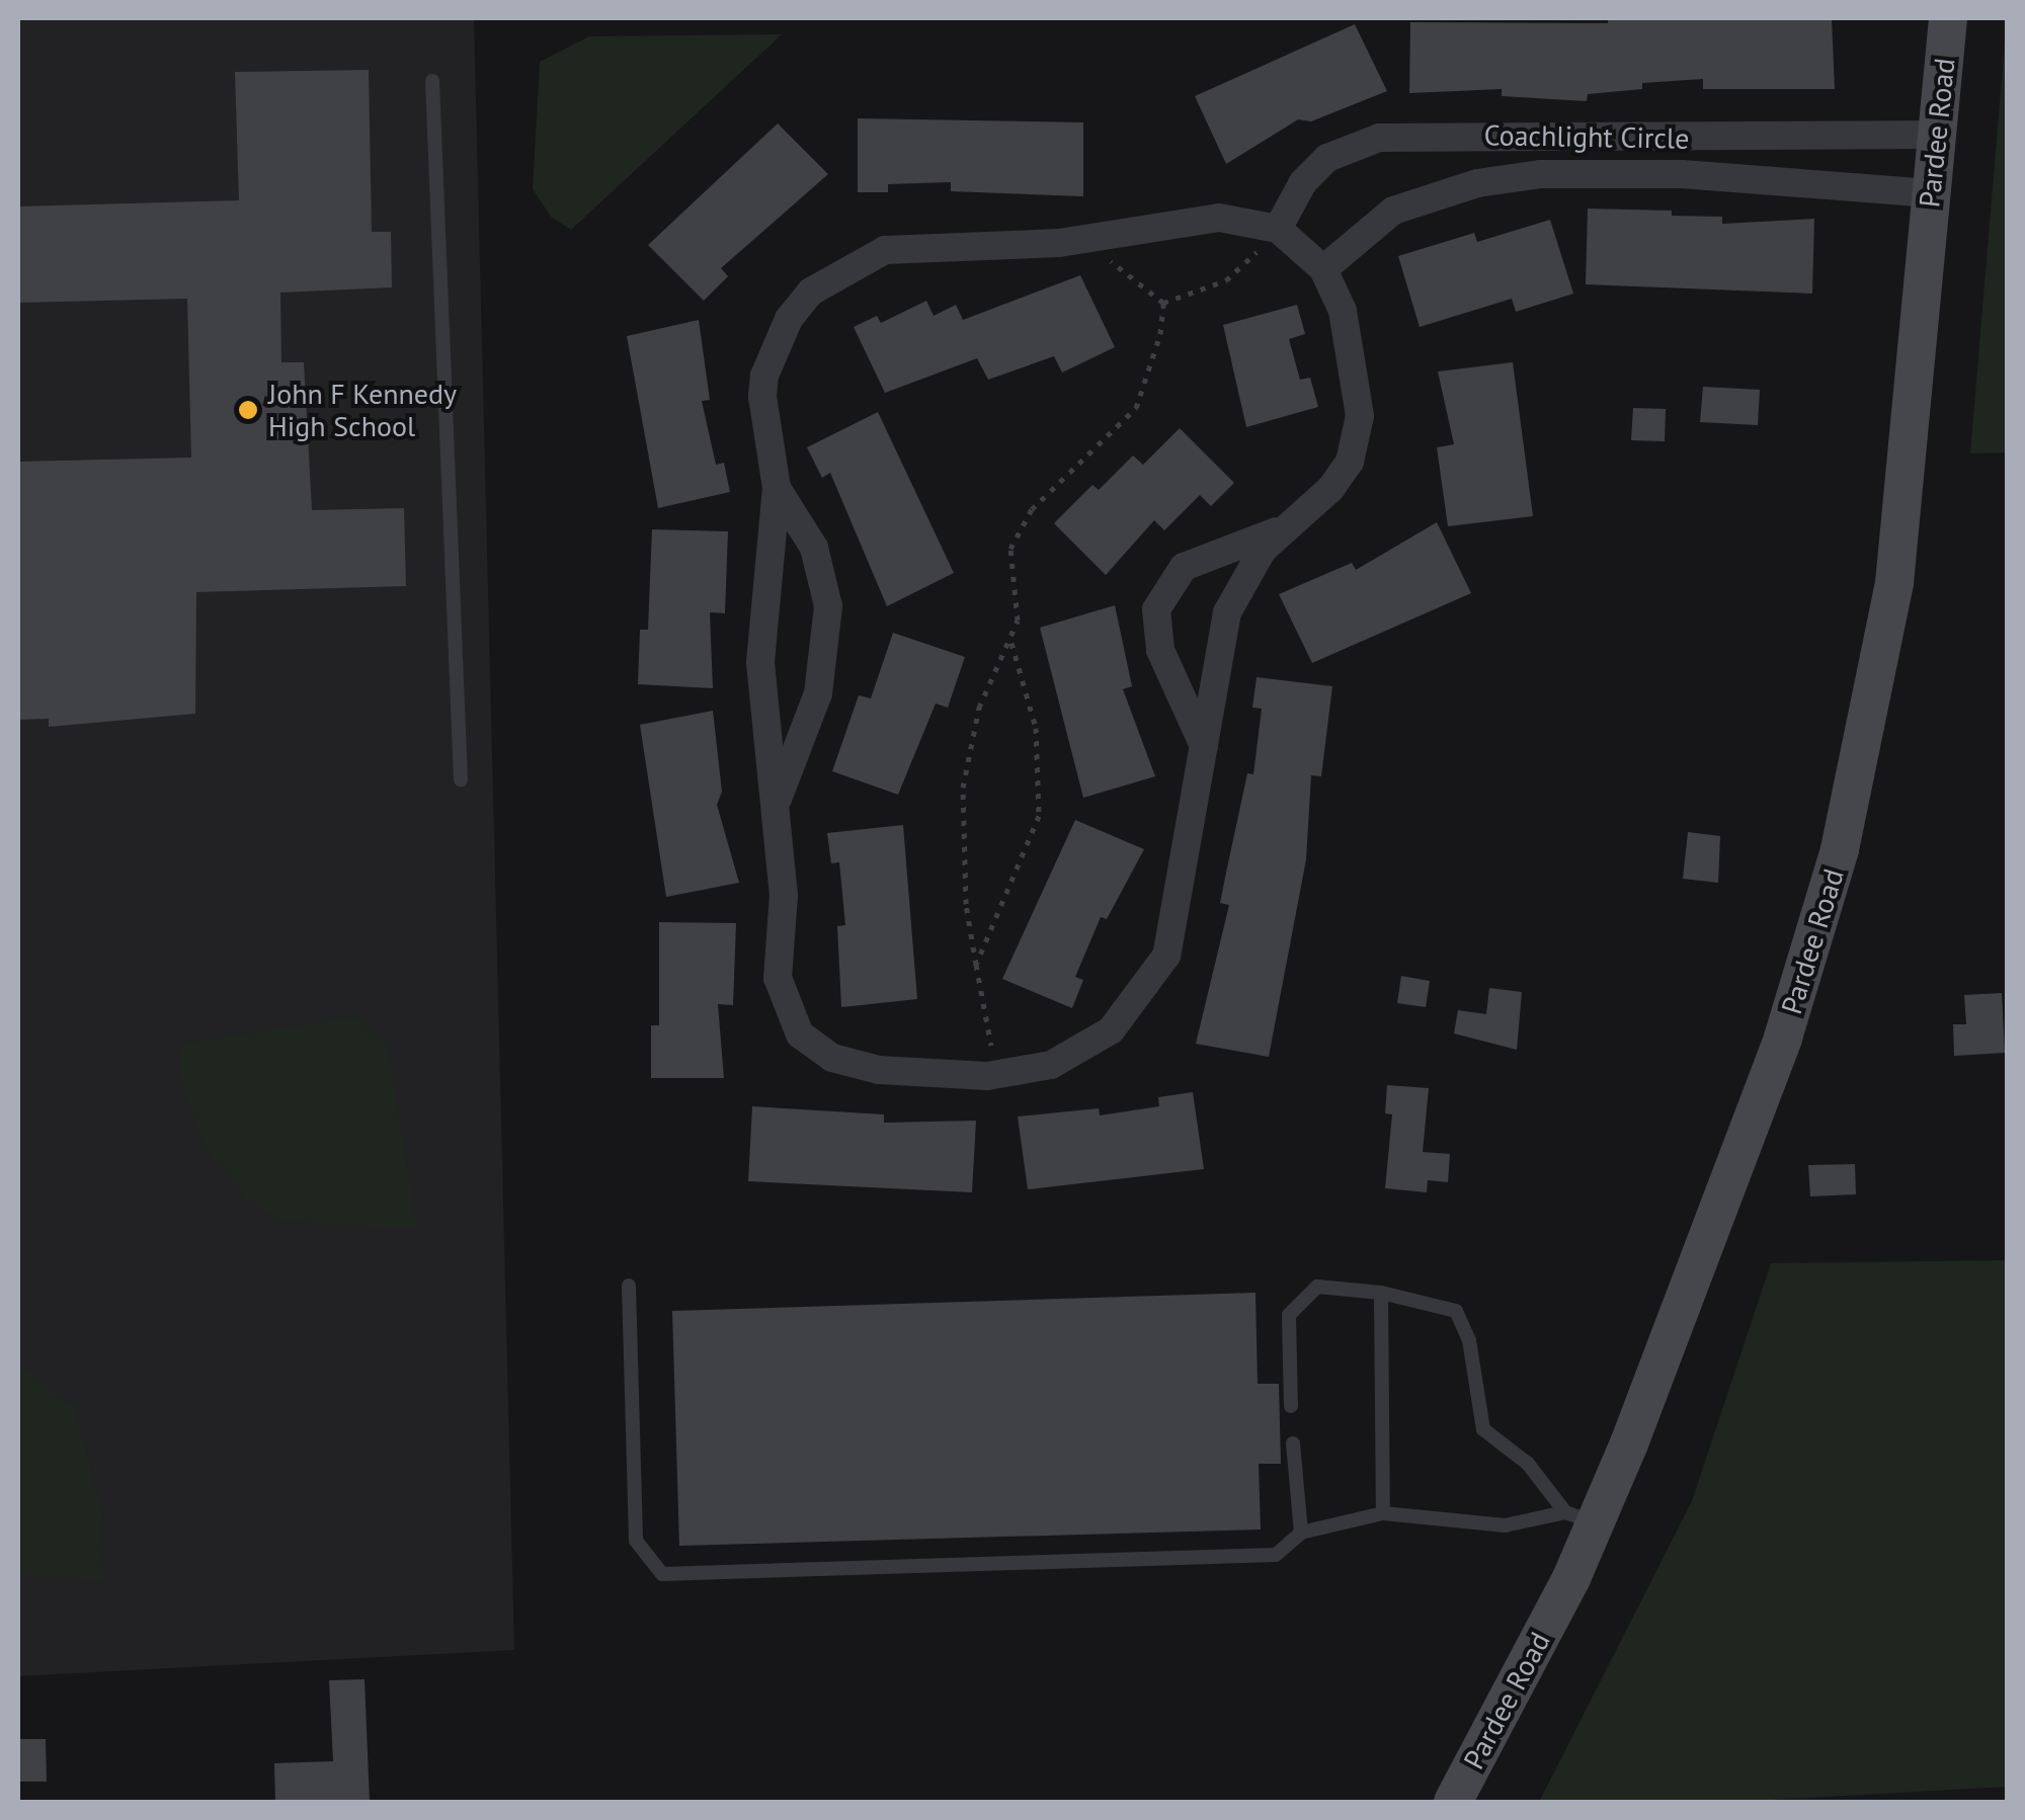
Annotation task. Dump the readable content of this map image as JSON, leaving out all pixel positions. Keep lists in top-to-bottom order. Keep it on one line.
{"streets":{"main road":["Pardee Road"],"street":["Coachlight Circle"]},"crossings":[["Pardee Road","Coachlight Circle"]],"places":["John F Kennedy High School"]}
